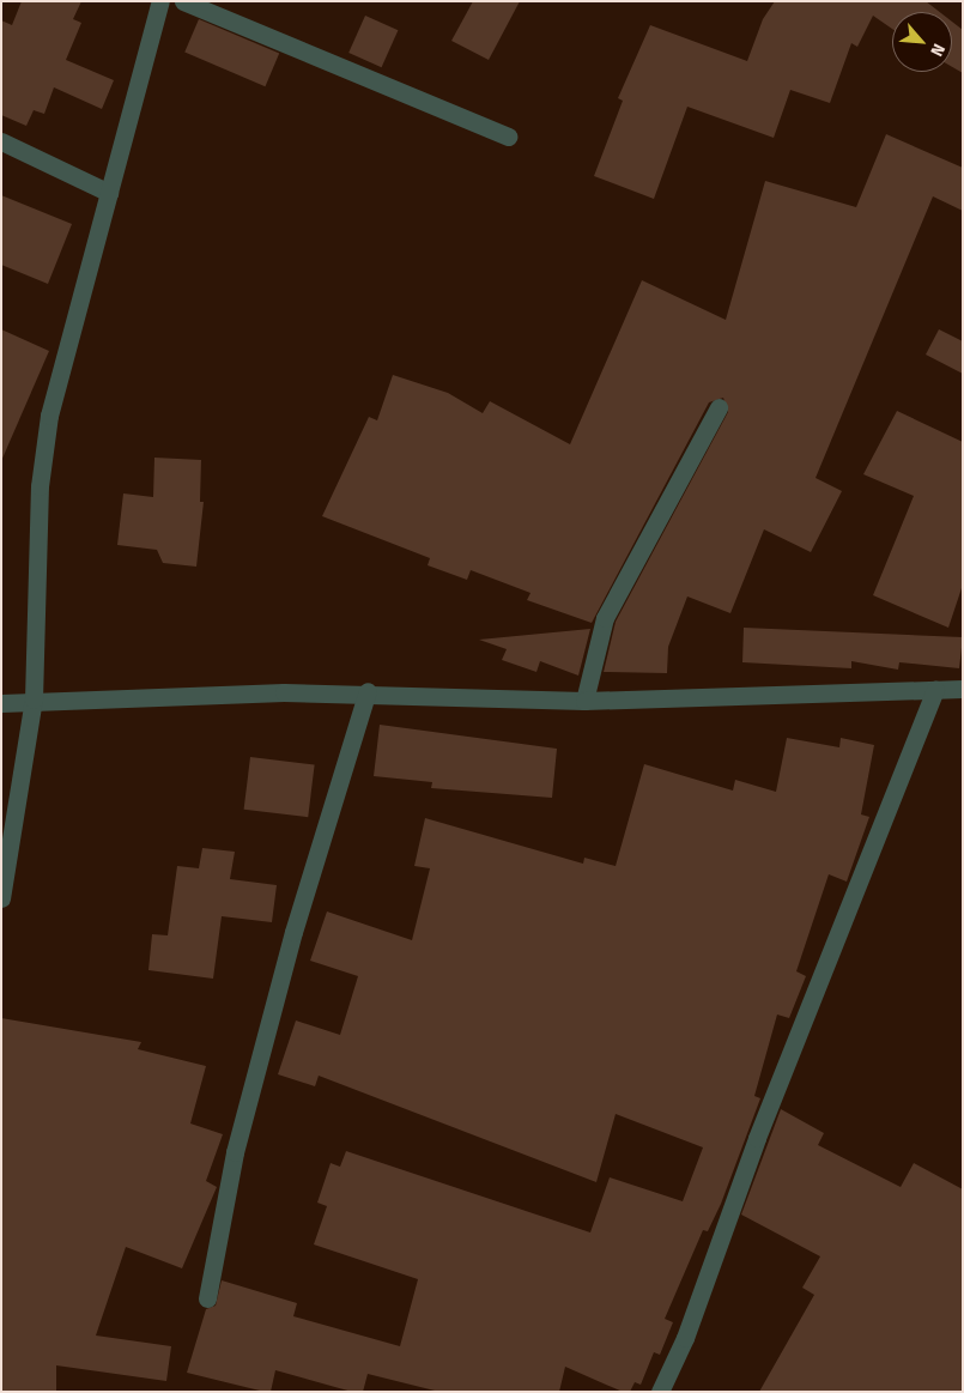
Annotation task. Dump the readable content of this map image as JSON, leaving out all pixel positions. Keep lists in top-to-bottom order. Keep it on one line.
{"north":"bottom right"}
